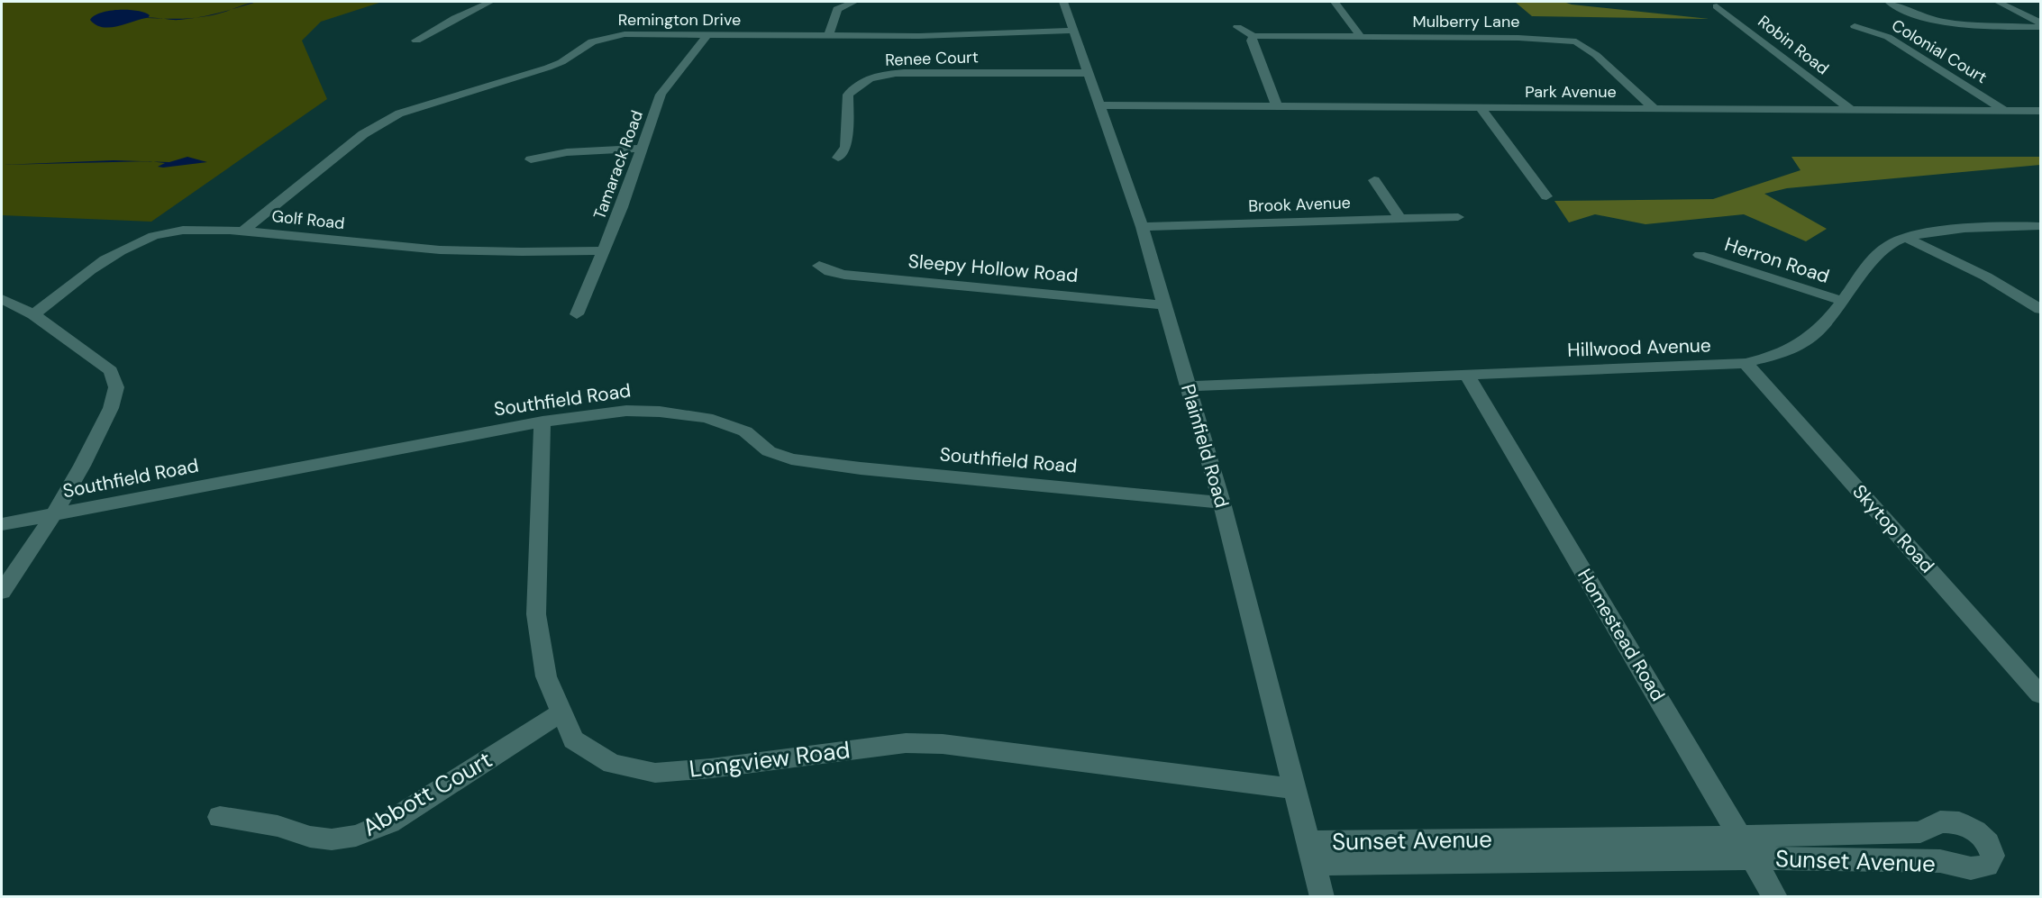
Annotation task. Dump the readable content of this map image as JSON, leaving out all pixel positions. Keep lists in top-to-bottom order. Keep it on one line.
{"streets":{"street":["Remington Drive","Mulberry Lane","Robin Road","Colonial Court","Renee Court","Park Avenue","Tamarack Road","Brook Avenue","Golf Road","Herron Road","Sleepy Hollow Road","Hillwood Avenue","Southfield Road","Plainfield Road","Skytop Road","Homestead Road","Longview Road","Abbott Court","Sunset Avenue"]},"crossings":[["Remington Drive","Tamarack Road"],["Remington Drive","Golf Road"],["Remington Drive","Plainfield Road"],["Mulberry Lane","Park Avenue"],["Robin Road","Park Avenue"],["Colonial Court","Park Avenue"],["Renee Court","Plainfield Road"],["Park Avenue","Plainfield Road"],["Tamarack Road","Golf Road"],["Brook Avenue","Plainfield Road"],["Herron Road","Hillwood Avenue"],["Sleepy Hollow Road","Plainfield Road"],["Hillwood Avenue","Plainfield Road"],["Hillwood Avenue","Skytop Road"],["Hillwood Avenue","Homestead Road"],["Southfield Road","Plainfield Road"],["Southfield Road","Longview Road"],["Plainfield Road","Longview Road"],["Plainfield Road","Sunset Avenue"],["Homestead Road","Sunset Avenue"],["Longview Road","Abbott Court"]]}
